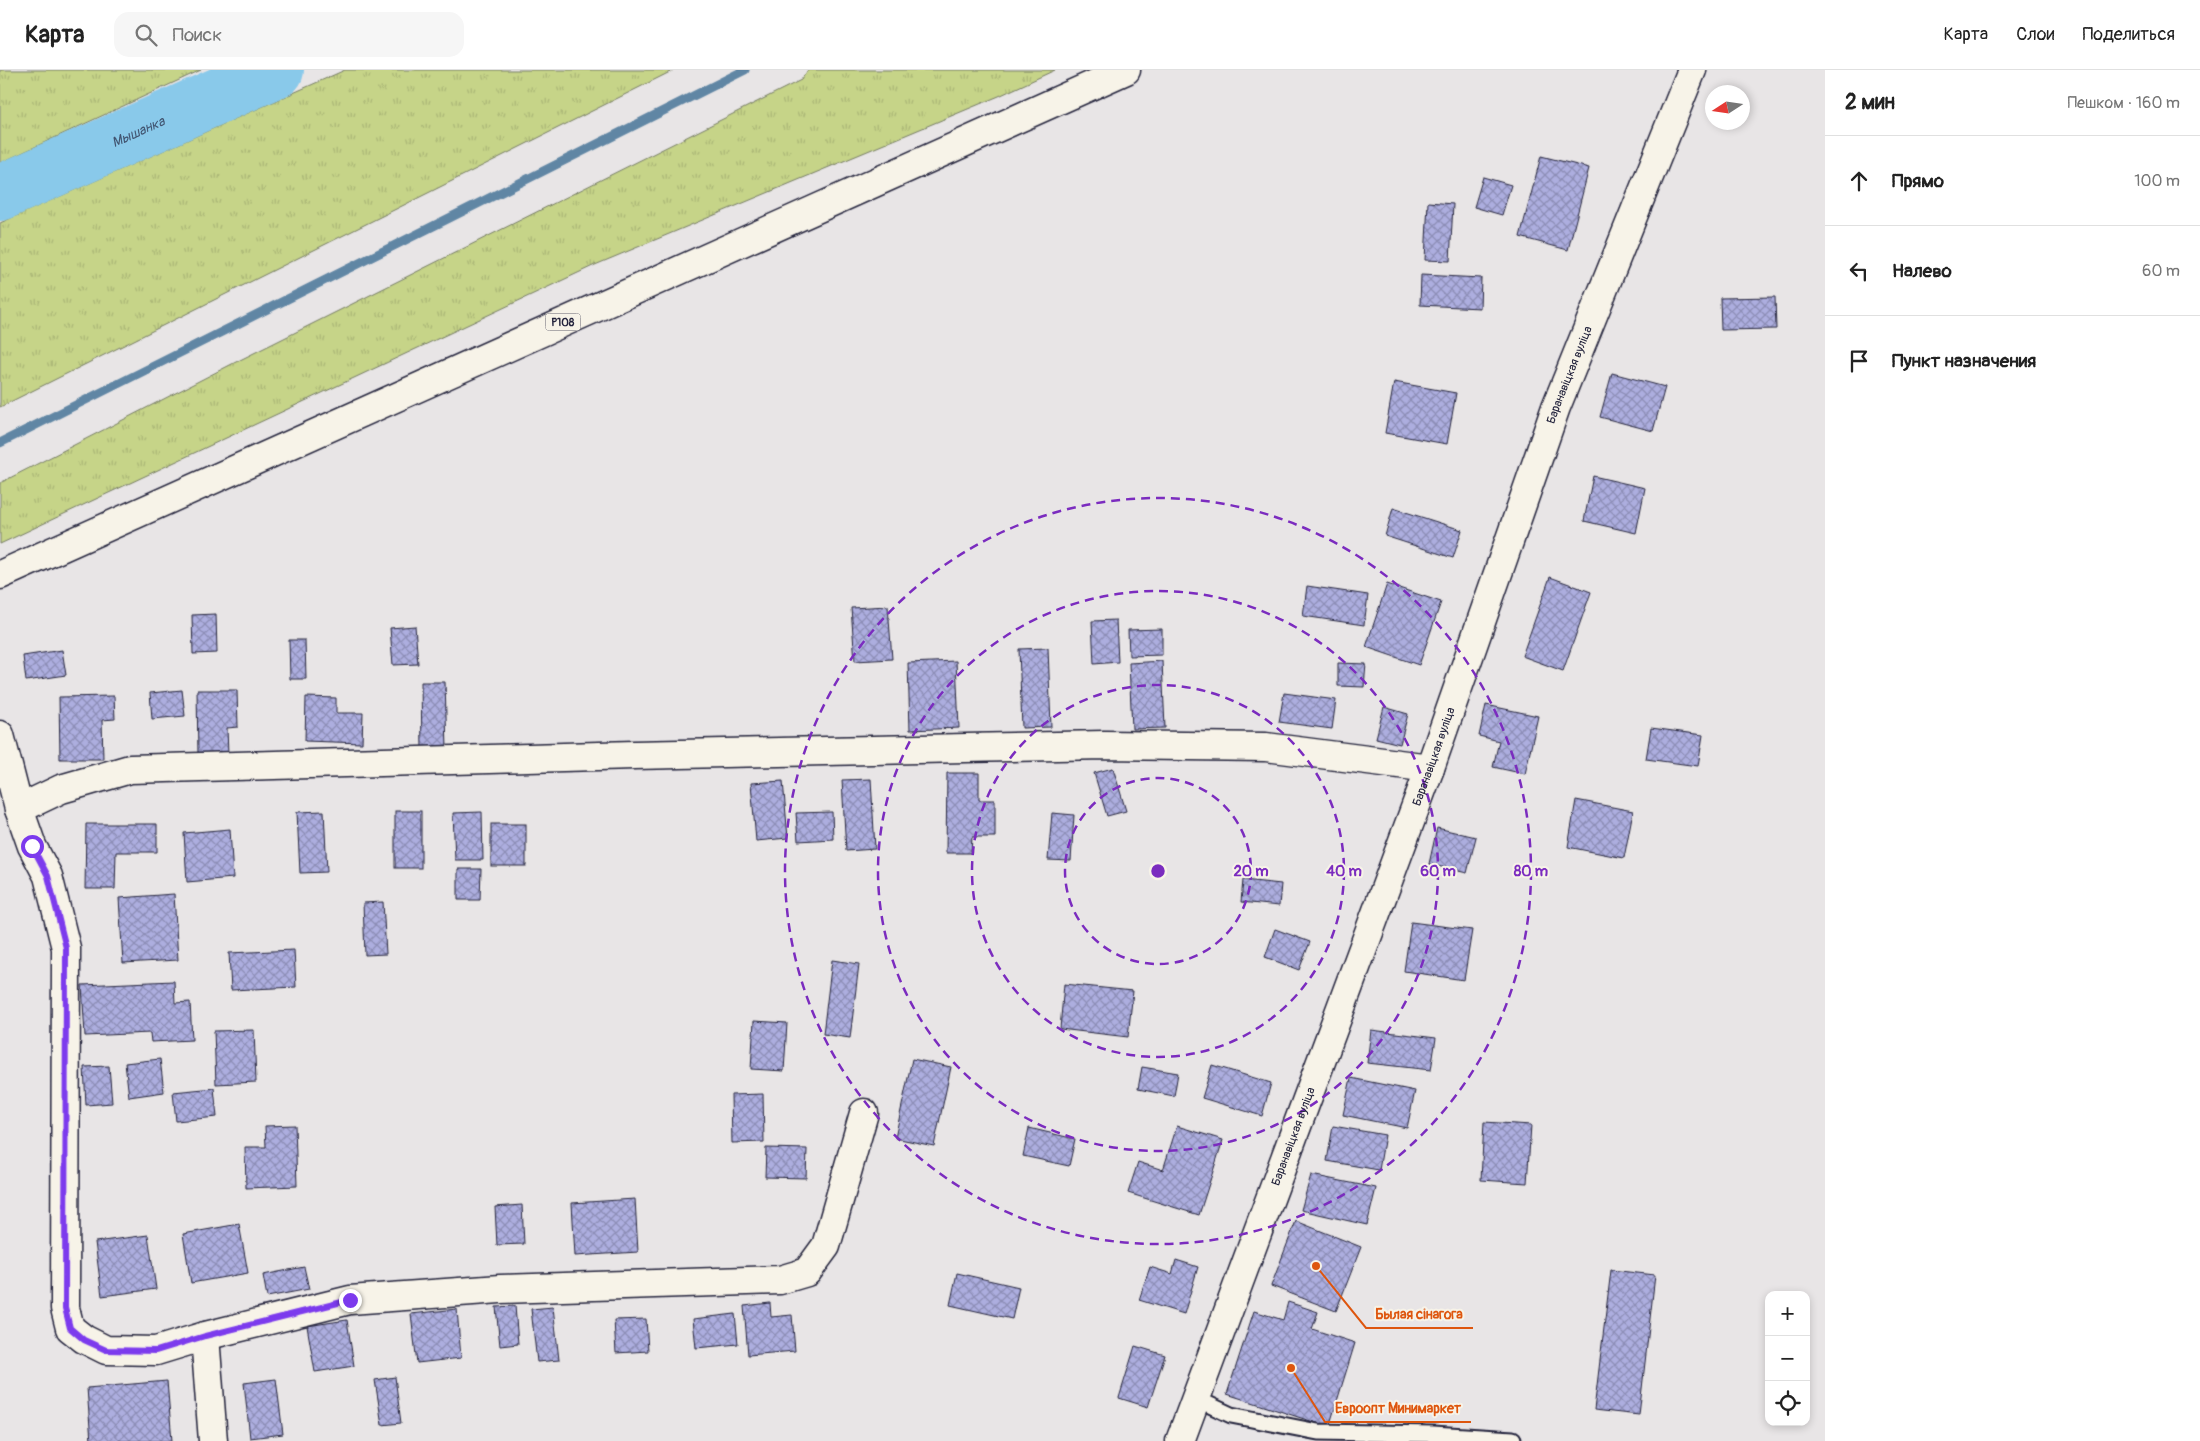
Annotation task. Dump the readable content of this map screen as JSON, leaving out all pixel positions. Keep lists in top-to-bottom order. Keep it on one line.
{"streets":{"street":["Р108","Баранавіцкая вуліца"]},"water":["Мышанка"],"places":["Былая сінагога","Евроопт Минимаркет"],"north":"left","page":{"header":"Карта","search":"Поиск","nav":["Карта","Слои","Поделиться"],"heading":["2 мин","Пешком · 160 m"],"list":[["Прямо","100 m"],["Налево","60 m"],"Пункт назначения"],"map_buttons":["+","−"]},"rings":["20 m","40 m","60 m","80 m"]}
